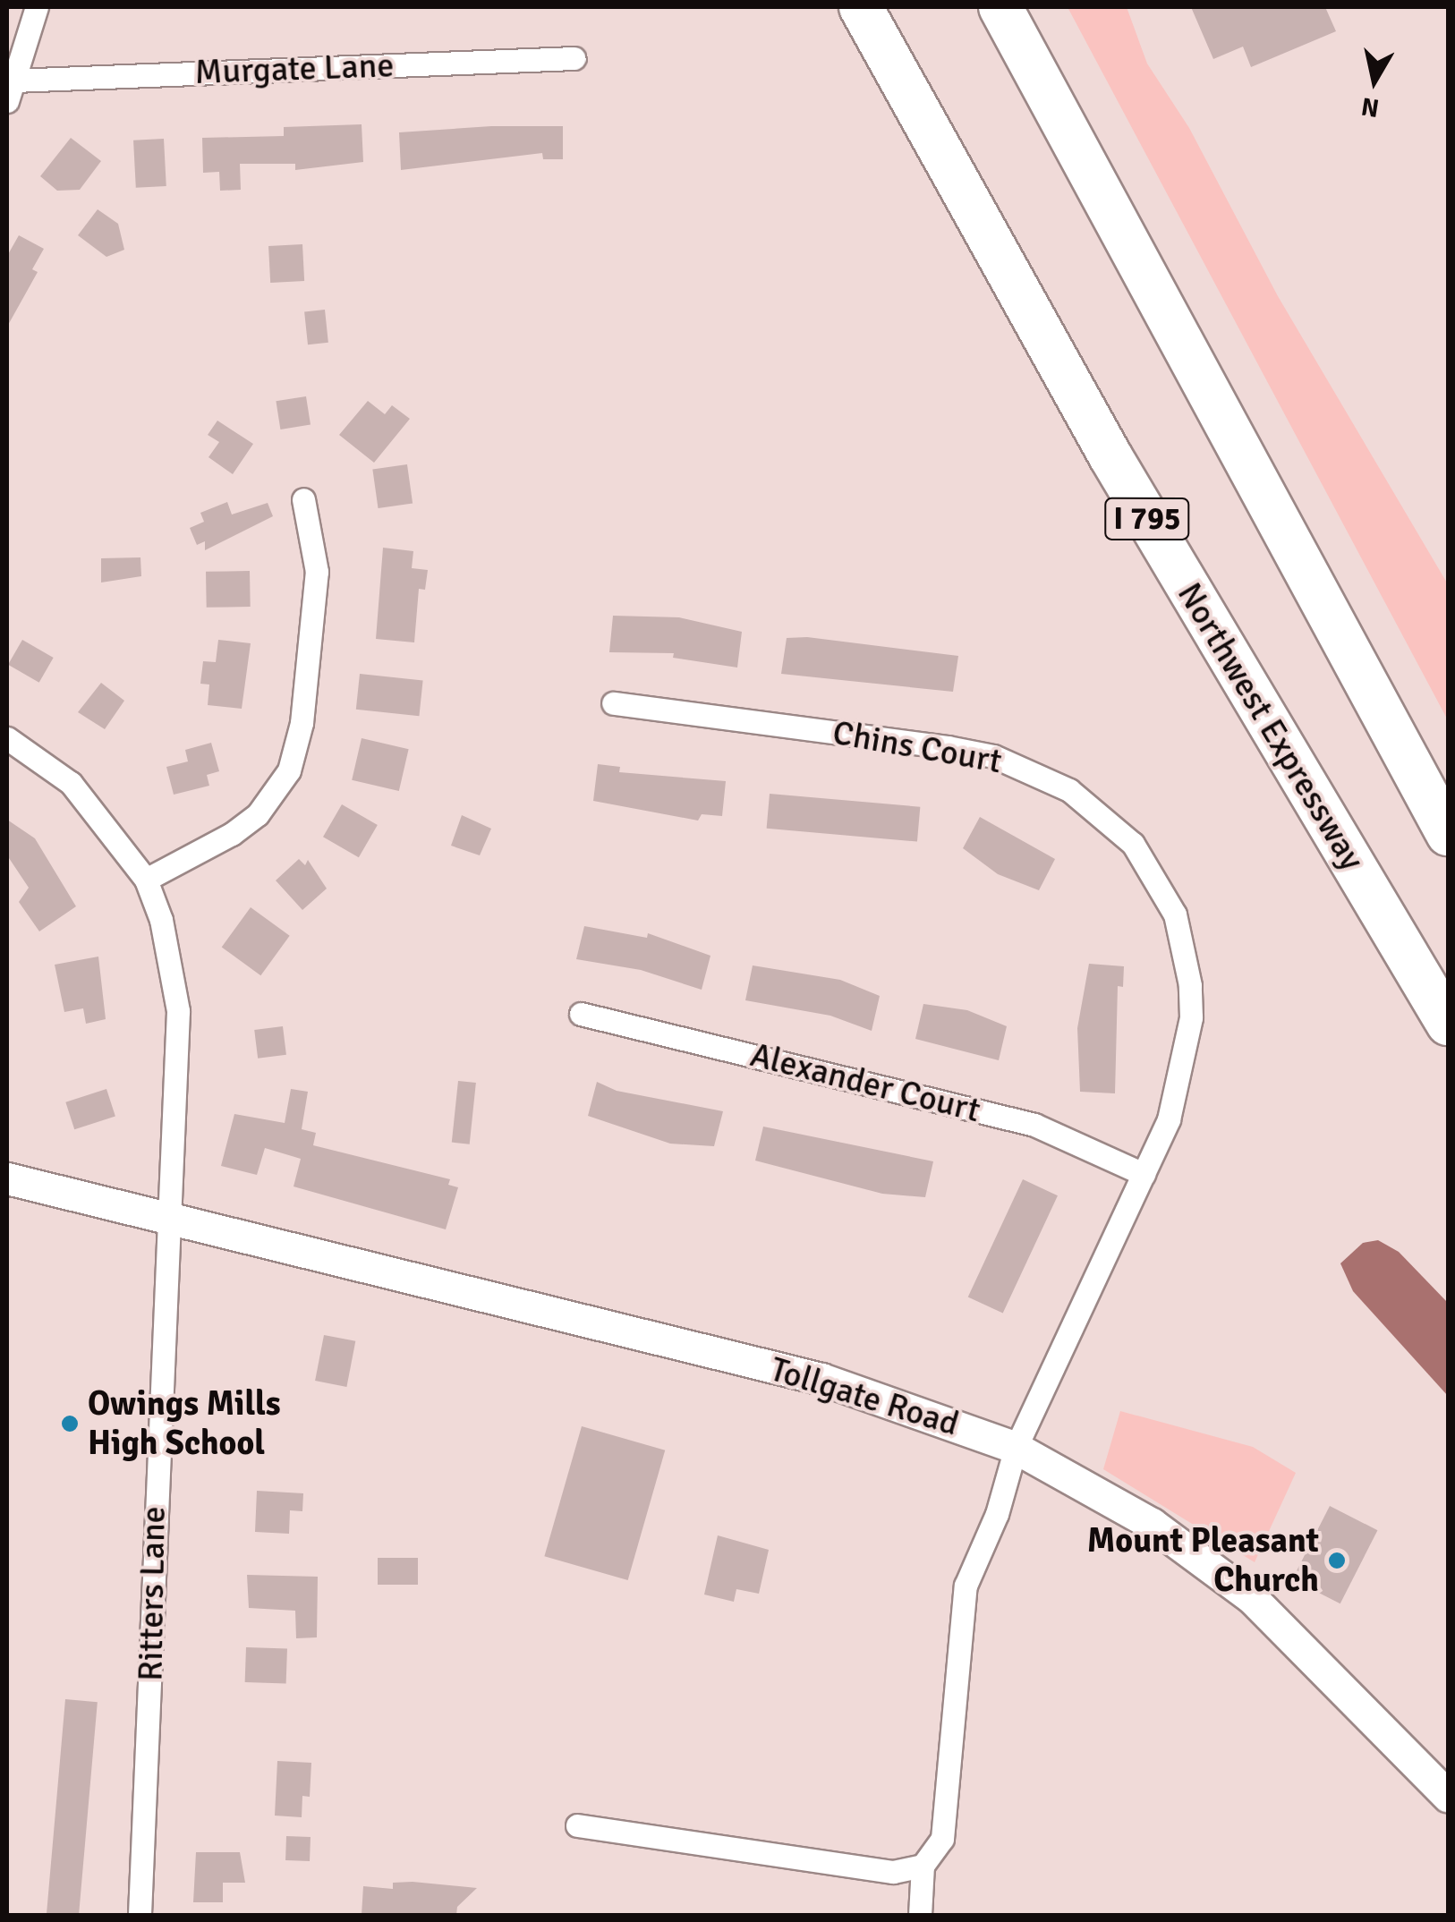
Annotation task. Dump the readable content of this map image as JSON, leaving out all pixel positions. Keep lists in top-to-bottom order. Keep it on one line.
{"streets":{"highway":["I 795","Northwest Expressway"],"street":["Murgate Lane","Chins Court","Alexander Court","Tollgate Road","Ritters Lane"]},"crossings":[["Chins Court","Alexander Court"],["Chins Court","Tollgate Road"],["Tollgate Road","Ritters Lane"]],"places":["Owings Mills High School","Mount Pleasant Church"],"north":"bottom"}
